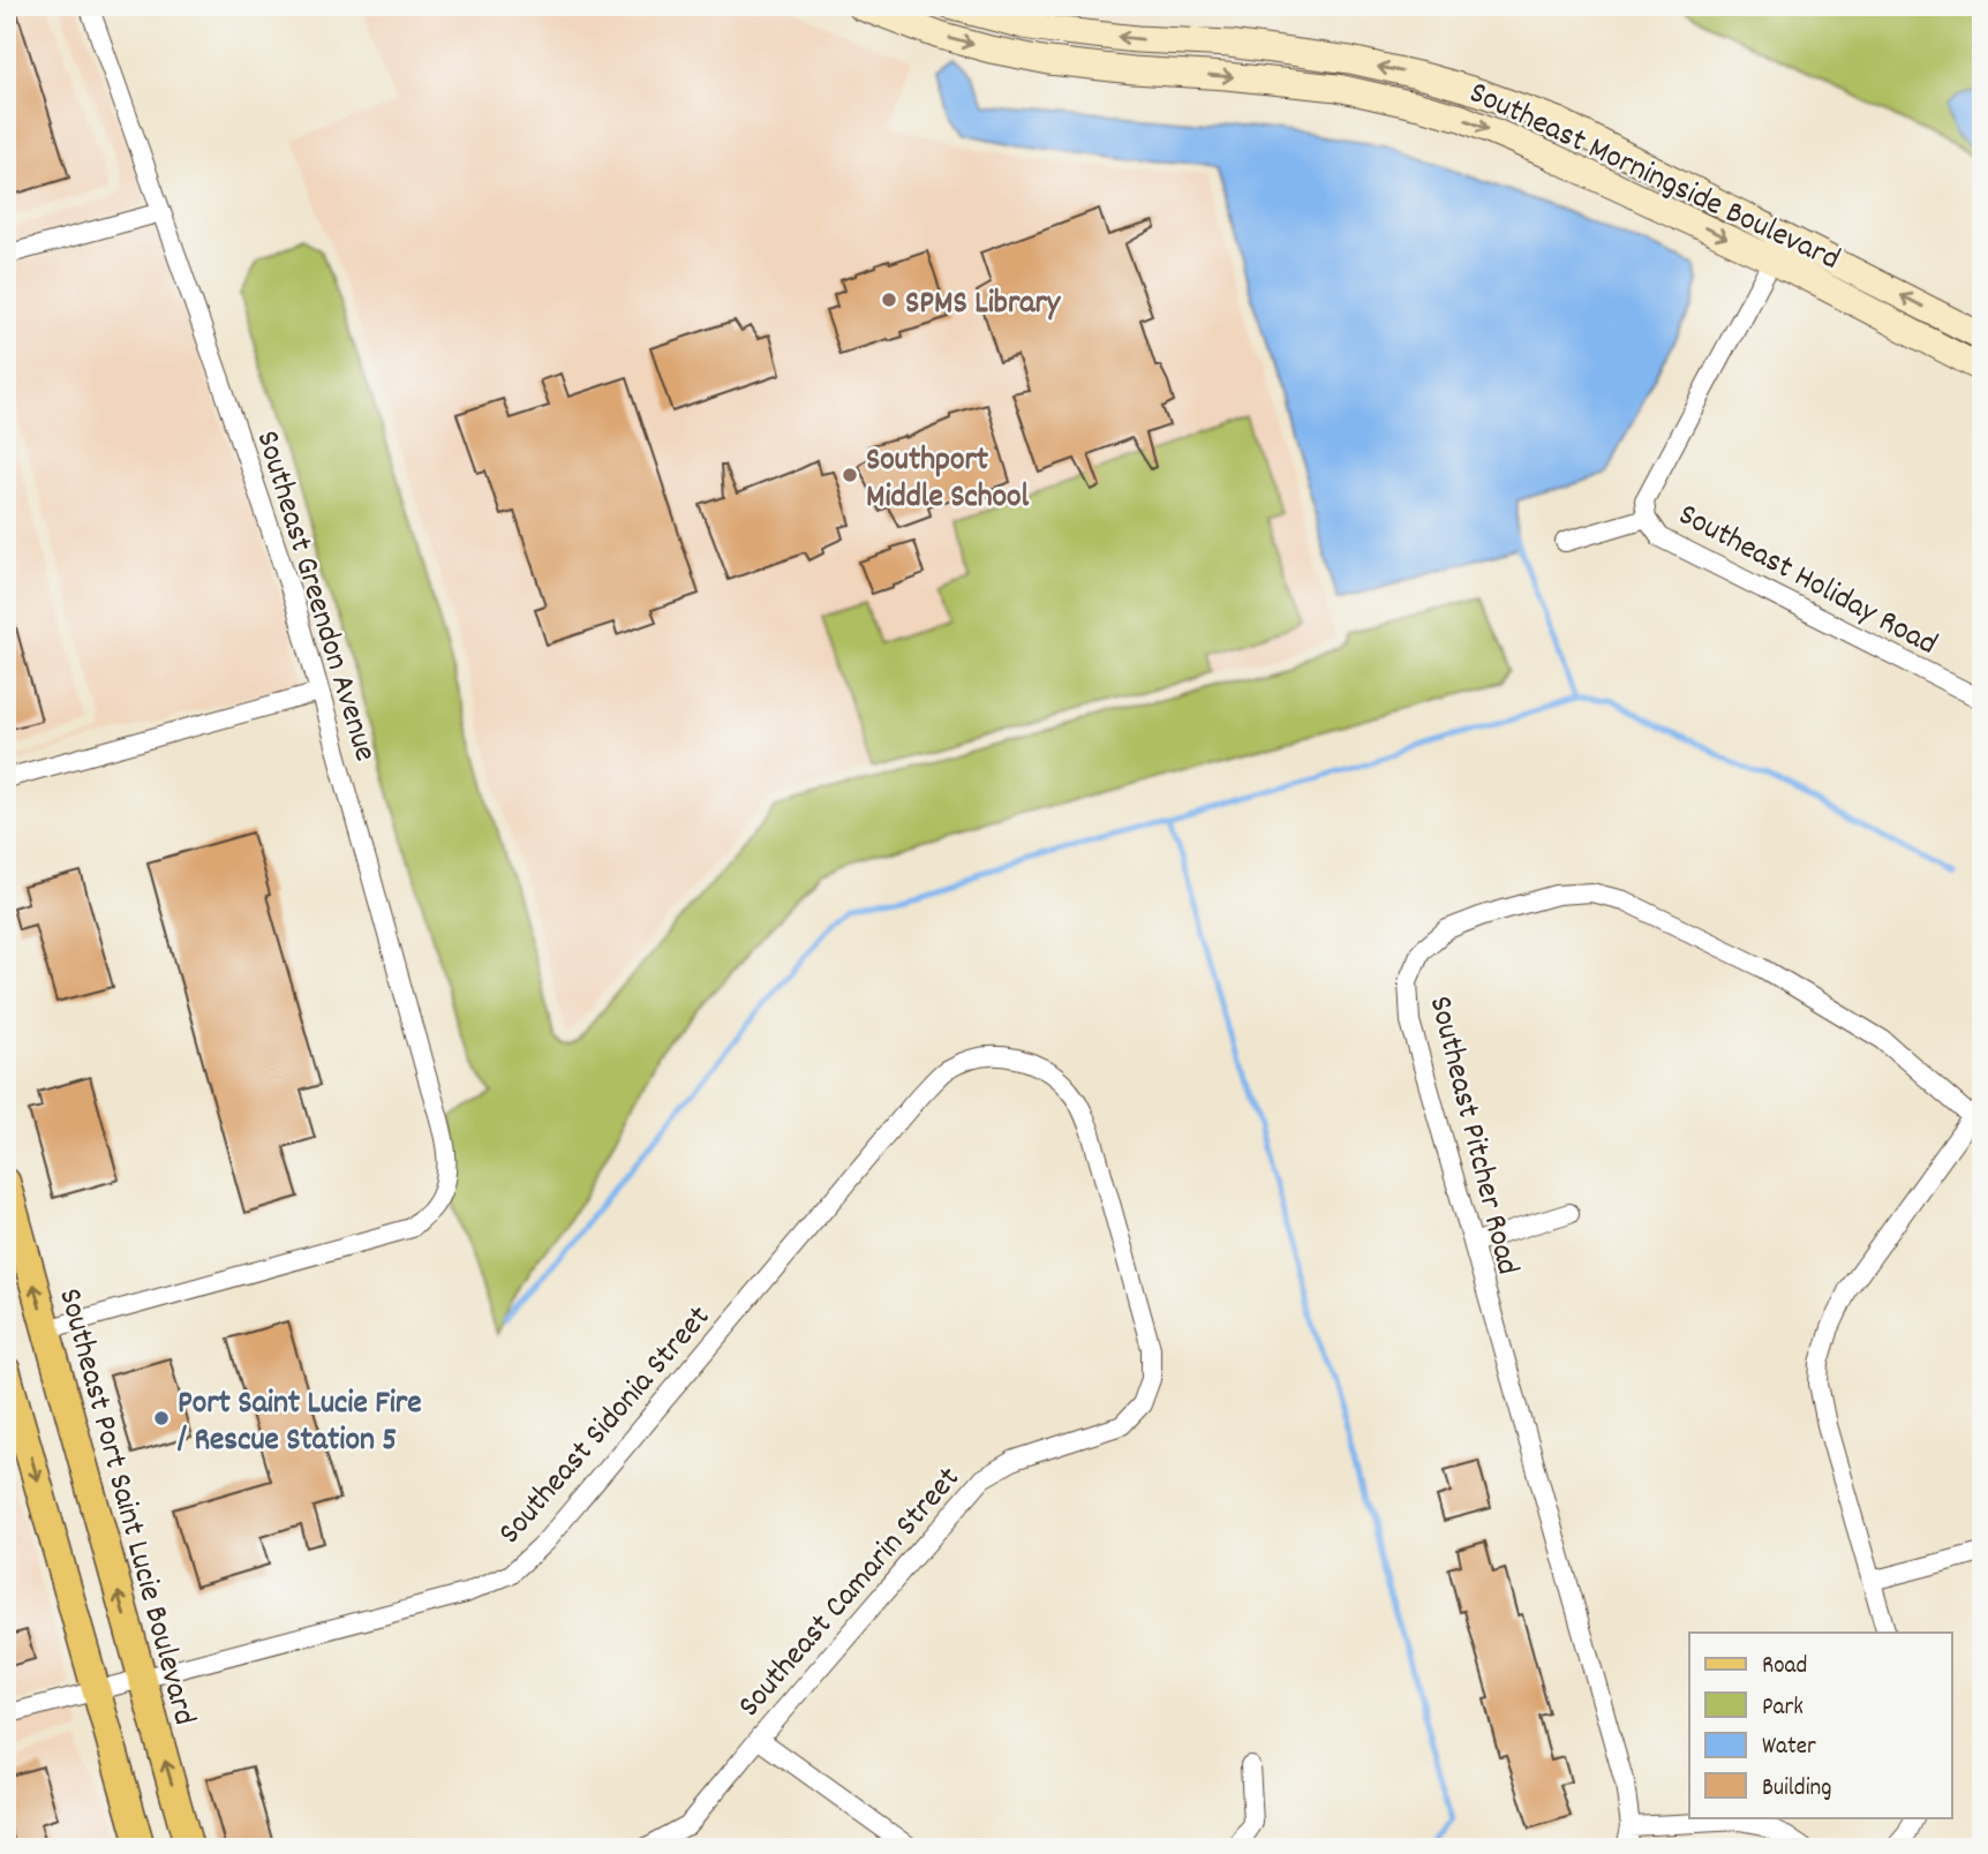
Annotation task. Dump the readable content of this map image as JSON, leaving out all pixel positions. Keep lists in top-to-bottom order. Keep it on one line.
{"streets":{"main road":["Southeast Port Saint Lucie Boulevard"],"street":["Southeast Morningside Boulevard","Southeast Holiday Road","Southeast Greendon Avenue","Southeast Pitcher Road","Southeast Sidonia Street","Southeast Camarin Street"]},"crossings":[["Southeast Greendon Avenue","Southeast Port Saint Lucie Boulevard"],["Southeast Sidonia Street","Southeast Port Saint Lucie Boulevard"],["Southeast Sidonia Street","Southeast Camarin Street"]],"places":["SPMS Library","Southport Middle School","Port Saint Lucie Fire / Rescue Station 5"],"legend":["Road","Park","Water","Building"]}
